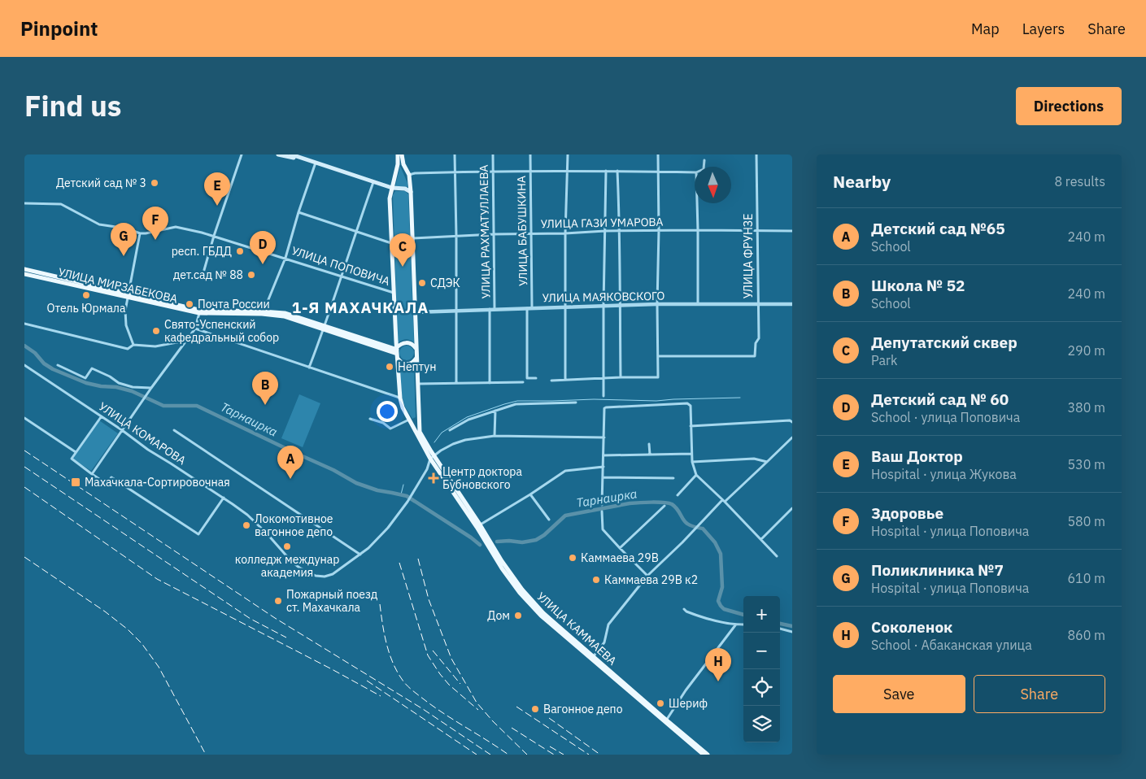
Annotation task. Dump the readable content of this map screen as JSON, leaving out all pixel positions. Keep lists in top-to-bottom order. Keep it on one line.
{"streets":{"main road":["УЛИЦА МИРЗАБЕКОВА","УЛИЦА КАММАЕВА"],"street":["УЛИЦА ГАЗИ УМАРОВА","УЛИЦА БАБУШКИНА","УЛИЦА РАХМАТУЛЛАЕВА","УЛИЦА ФРУНЗЕ","УЛИЦА ПОПОВИЧА","УЛИЦА МАЯКОВСКОГО","УЛИЦА КОМАРОВА"]},"crossings":[["УЛИЦА ГАЗИ УМАРОВА","УЛИЦА БАБУШКИНА"],["УЛИЦА ГАЗИ УМАРОВА","УЛИЦА РАХМАТУЛЛАЕВА"],["УЛИЦА ГАЗИ УМАРОВА","УЛИЦА ФРУНЗЕ"],["УЛИЦА БАБУШКИНА","УЛИЦА МАЯКОВСКОГО"],["УЛИЦА РАХМАТУЛЛАЕВА","УЛИЦА МАЯКОВСКОГО"],["УЛИЦА ФРУНЗЕ","УЛИЦА МАЯКОВСКОГО"],["УЛИЦА ПОПОВИЧА","УЛИЦА КАММАЕВА"],["УЛИЦА МИРЗАБЕКОВА","УЛИЦА КАММАЕВА"]],"districts":["1-Я МАХАЧКАЛА"],"water":["Тарнаирка"],"places":{"other":["Детский сад № 3","респ. ГБДД","дет.сад № 88","СДЭК","Отель Юрмала","Почта России","Свято-Успенский кафедральный собор","Нептун","Локомотивное вагонное депо","колледж междунар академия","Каммаева 29В","Каммаева 29В к2","Пожарный поезд ст. Махачкала","Дом","Шериф","Вагонное депо"],"health":["Центр доктора Бубновского"],"transit":["Махачкала-Сортировочная"]},"north":"bottom","page":{"header":"Pinpoint","nav":["Map","Layers","Share"],"title":"Find us","buttons":["Directions",["Save","Share"]],"heading":["Nearby","8 results"],"pins":["E","F","G","D","C","B","A","H"],"list":[{"mark":"A","name":"Детский сад №65","note":"School","value":"240 m"},{"mark":"B","name":"Школа № 52","note":"School","value":"240 m"},{"mark":"C","name":"Депутатский сквер","note":"Park","value":"290 m"},{"mark":"D","name":"Детский сад № 60","note":"School · улица Поповича","value":"380 m"},{"mark":"E","name":"Ваш Доктор","note":"Hospital · улица Жукова","value":"530 m"},{"mark":"F","name":"Здоровье","note":"Hospital · улица Поповича","value":"580 m"},{"mark":"G","name":"Поликлиника №7","note":"Hospital · улица Поповича","value":"610 m"},{"mark":"H","name":"Соколенок","note":"School · Абаканская улица","value":"860 m"}],"map_buttons":["+","−"]}}
